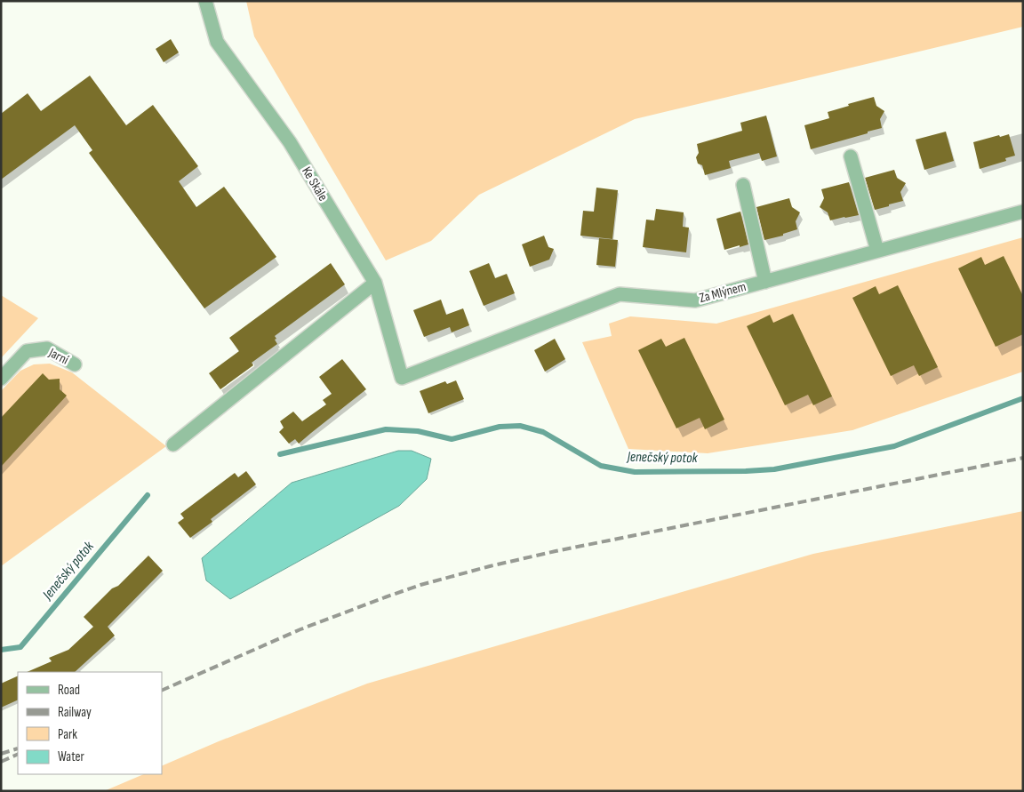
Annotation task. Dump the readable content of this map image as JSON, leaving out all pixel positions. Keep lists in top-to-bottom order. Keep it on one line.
{"streets":{"street":["Ke Skále","Za Mlýnem","Jarní"]},"crossings":[["Ke Skále","Za Mlýnem"]],"water":["Jenečský potok"],"legend":["Road","Railway","Park","Water"]}
